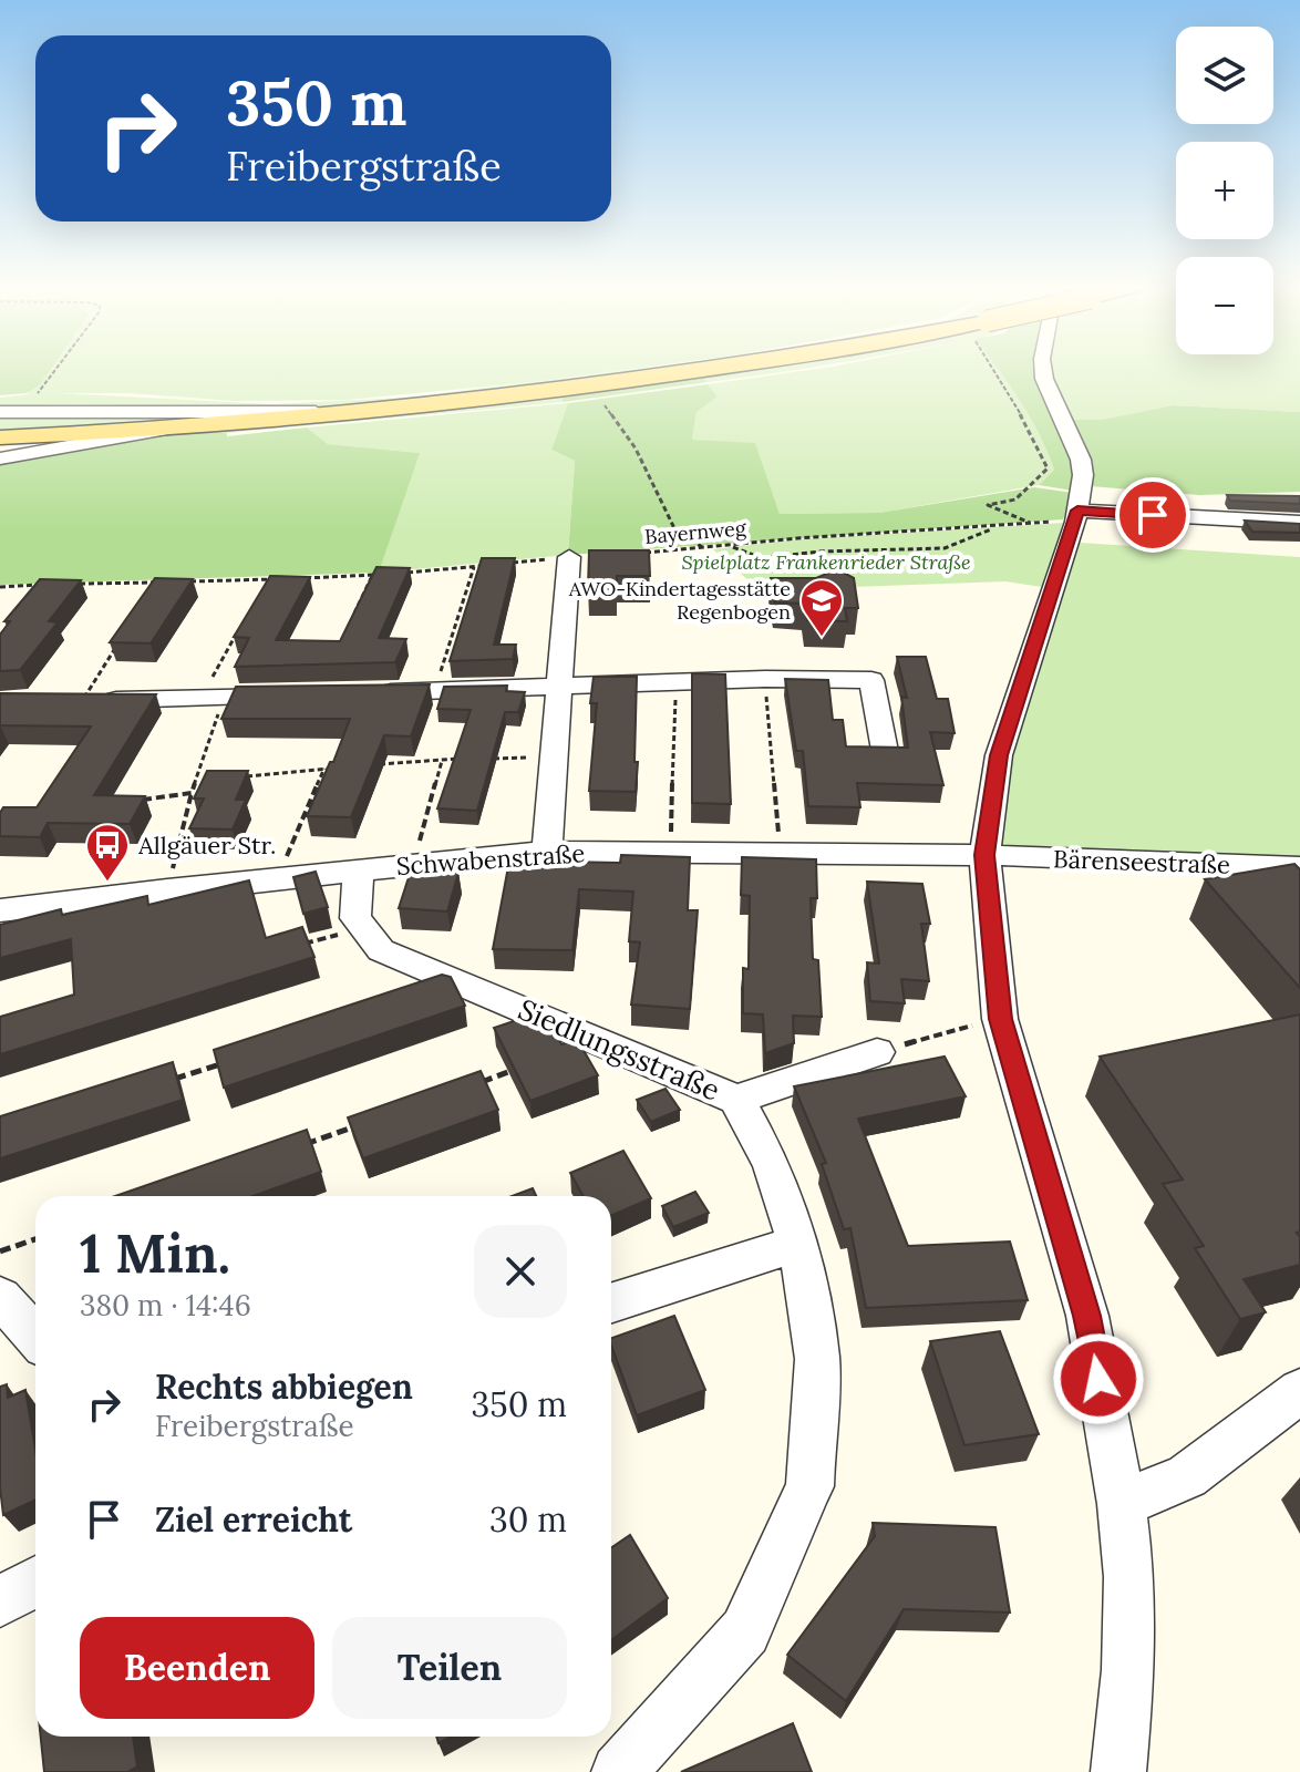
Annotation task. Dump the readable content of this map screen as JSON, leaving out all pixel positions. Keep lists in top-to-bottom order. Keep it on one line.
{"streets":{"street":["Schwabenstraße","Bärenseestraße","Siedlungsstraße"],"path":["Bayernweg"]},"crossings":[["Schwabenstraße","Bärenseestraße"]],"parks":["Spielplatz Frankenrieder Straße"],"places":{"school or university":["AWO-Kindertagesstätte Regenbogen"],"bus stop":["Allgäuer Str."]},"page":{"map_buttons":["+","−"],"turn":["350 m","Freibergstraße"],"heading":["1 Min.","380 m · 14:46"],"list":[{"name":"Rechts abbiegen","note":"Freibergstraße","value":"350 m"},{"name":"Ziel erreicht","value":"30 m"}],"buttons":["Beenden","Teilen"]}}
